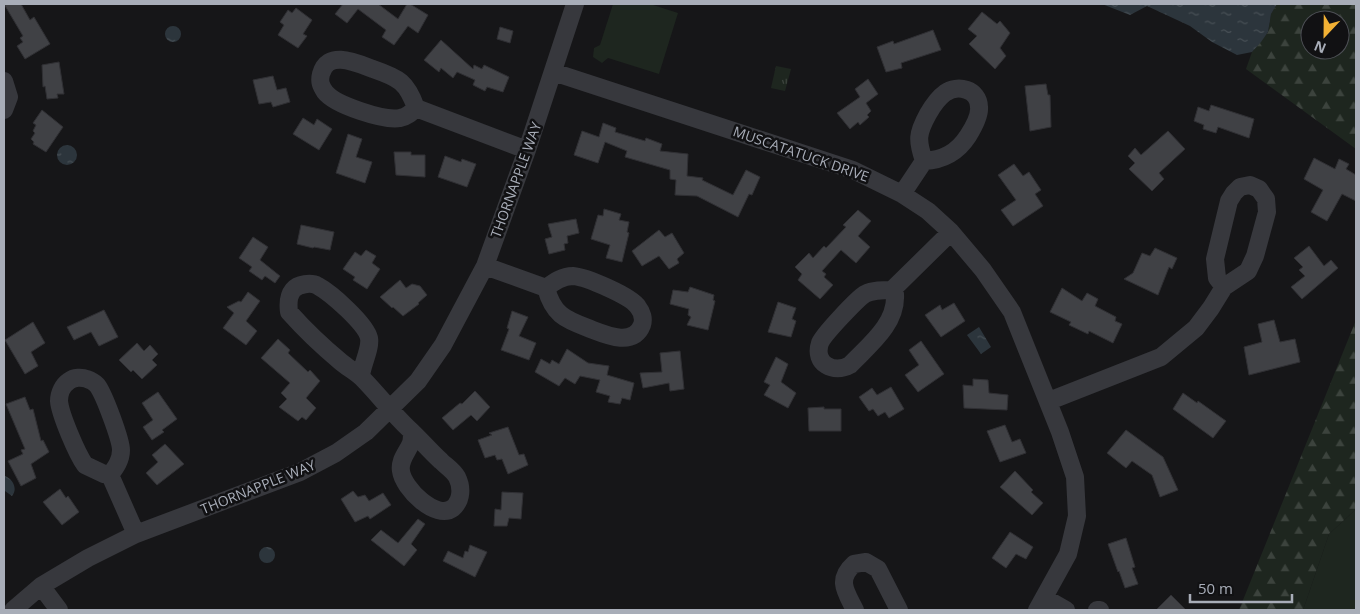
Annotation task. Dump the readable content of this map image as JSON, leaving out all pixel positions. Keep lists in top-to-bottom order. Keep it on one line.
{"streets":{"street":["MUSCATATUCK DRIVE","THORNAPPLE WAY"]},"crossings":[["MUSCATATUCK DRIVE","THORNAPPLE WAY"]],"scale_bar":"50 m","north":"bottom"}
